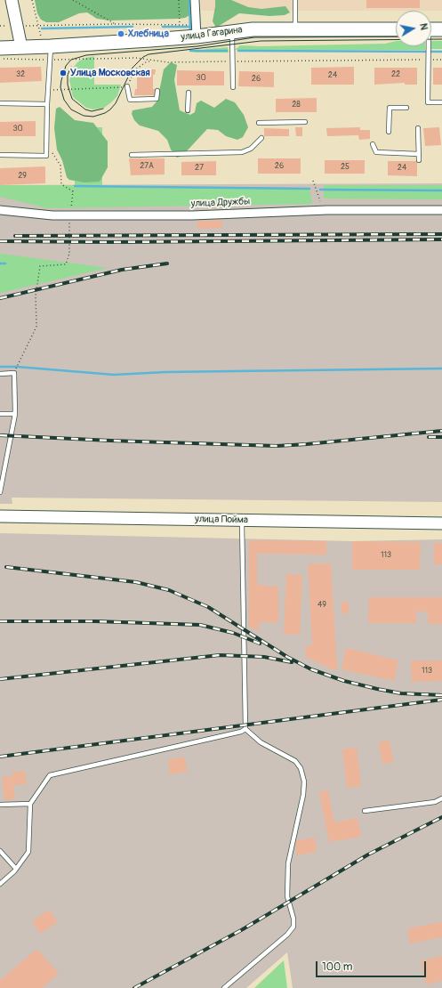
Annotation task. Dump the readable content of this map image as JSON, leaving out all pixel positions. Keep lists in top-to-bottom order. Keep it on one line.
{"streets":{"main road":["улица Гагарина","улица Пойма"],"street":["улица Дружбы"]},"places":["Хлебница","Улица Московская"],"house_numbers":["32","22","24","30","26","28","30","27А","26","25","27","24","29","113","49","113"],"scale_bar":"100 m","north":"right"}
